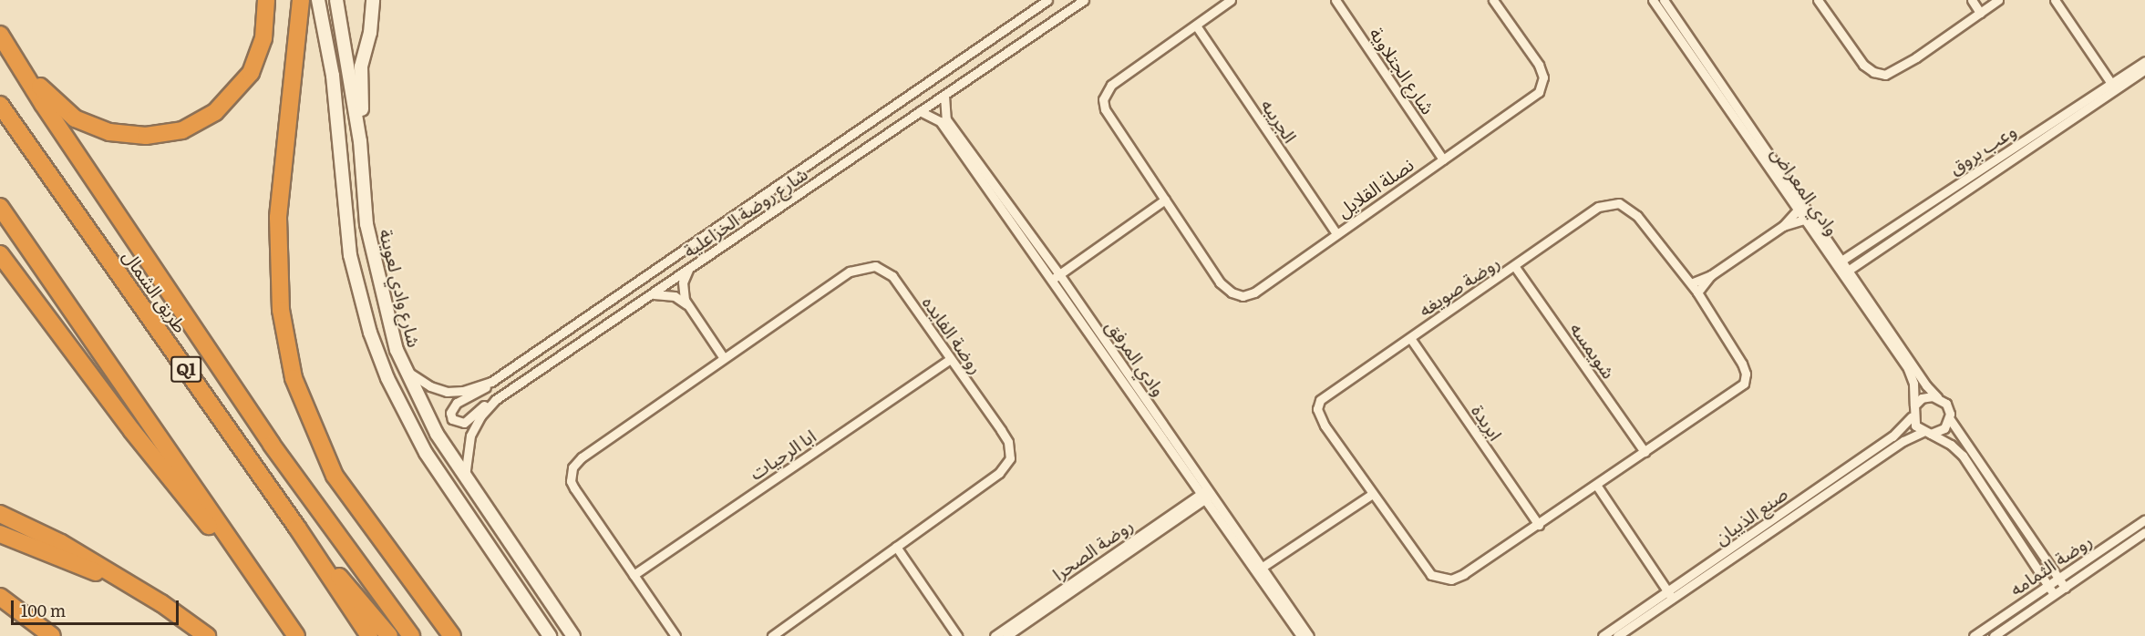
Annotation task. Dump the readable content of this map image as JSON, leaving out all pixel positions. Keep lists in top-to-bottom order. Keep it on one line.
{"streets":{"highway":["طريق الشمال","Q1"],"main road":["شارع وادي لعوينة"],"street":["شارع الجتلاوية","الجريبه","وعب بروق","نصلة القلايل","وادي المعراض","شارع روضة الخزاعلية","روضة صويغه","روضة الفايده","شويمسه","وادي المرفق","ابريدة","ابا الرحيات","صنع الذيبان","روضة الصحرا","روضة الثمامه"]},"crossings":[["شارع الجتلاوية","نصلة القلايل"],["الجريبه","نصلة القلايل"],["وعب بروق","وادي المعراض"],["وادي المعراض","صنع الذيبان"],["وادي المعراض","روضة الثمامه"],["شارع روضة الخزاعلية","شارع وادي لعوينة"],["شارع روضة الخزاعلية","وادي المرفق"],["روضة صويغه","شويمسه"],["روضة صويغه","ابريدة"],["روضة الفايده","ابا الرحيات"],["وادي المرفق","روضة الصحرا"]],"scale_bar":"100 m"}
